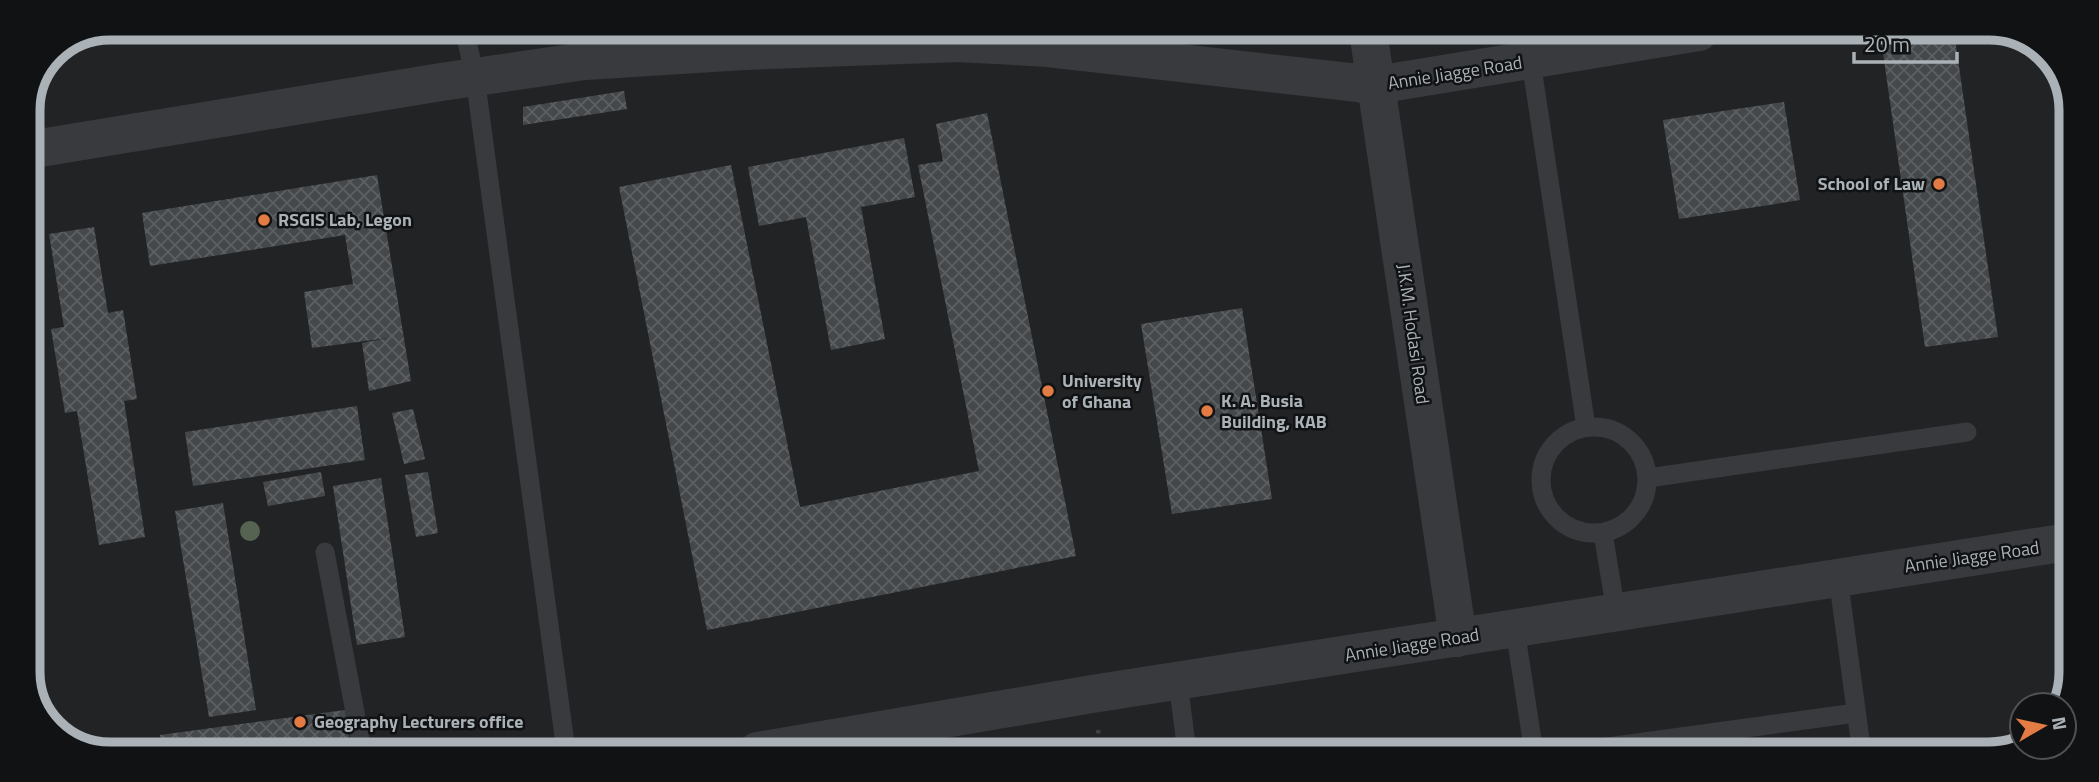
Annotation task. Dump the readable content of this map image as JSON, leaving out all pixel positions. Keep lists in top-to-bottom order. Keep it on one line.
{"streets":{"street":["Annie Jiagge Road","J.K.M. Hodasi Road"]},"crossings":[["Annie Jiagge Road","J.K.M. Hodasi Road"]],"places":["School of Law","RSGIS Lab, Legon","University of Ghana","K. A. Busia Building, KAB","Geography Lecturers office"],"scale_bar":"20 m","north":"right"}
